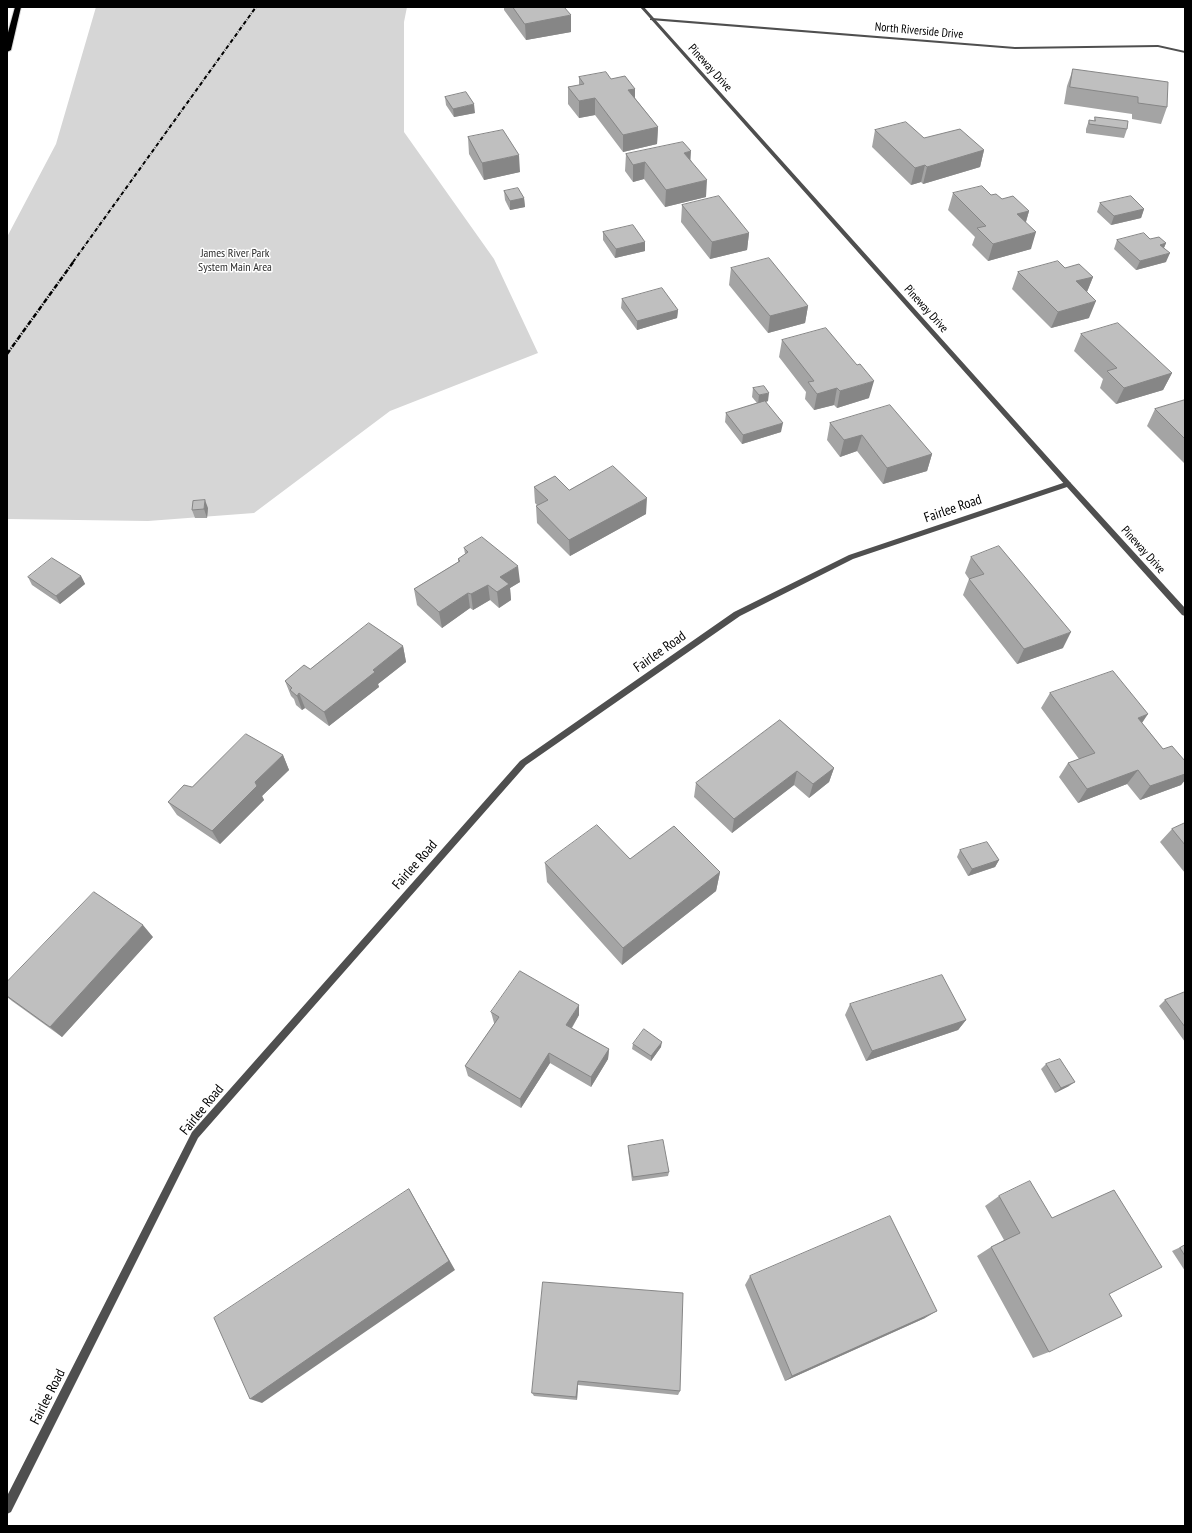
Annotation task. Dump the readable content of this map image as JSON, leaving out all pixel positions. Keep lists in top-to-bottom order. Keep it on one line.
{"streets":{"street":["North Riverside Drive","Pineway Drive","Fairlee Road"]},"crossings":[["North Riverside Drive","Pineway Drive"],["Pineway Drive","Fairlee Road"]],"parks":["James River Park System Main Area"]}
